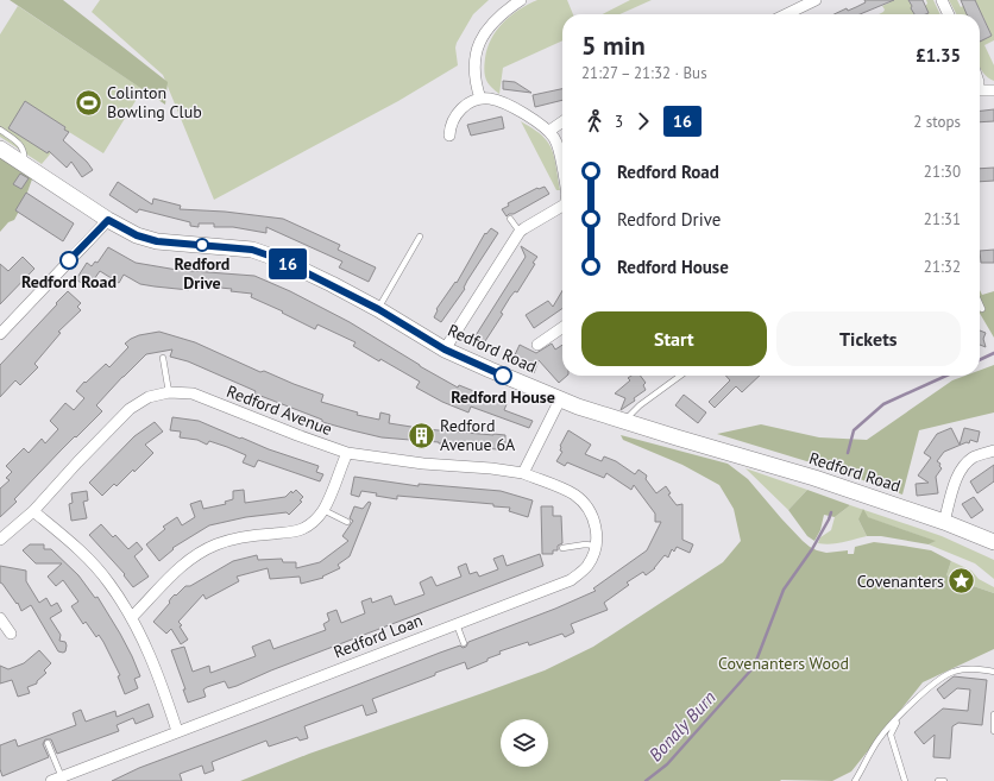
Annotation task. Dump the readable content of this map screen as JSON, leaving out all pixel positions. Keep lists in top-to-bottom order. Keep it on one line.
{"streets":{"main road":["Redford Road"],"street":["Redford Avenue","Redford Loan"]},"crossings":[["Redford Avenue","Redford Loan"]],"water":["Bonaly Burn"],"parks":["Covenanters Wood"],"places":{"sports":["Colinton Bowling Club"],"other":["Redford Drive","Redford Road","Redford House"],"building":["Redford Avenue 6A"],"place":["Covenanters"]},"lines":["bus line 16"],"page":{"on_map":"16","heading":["5 min","21:27 – 21:32 · Bus","£1.35"],"legs":["3","16","2 stops"],"list":[{"name":"Redford Road","value":"21:30"},{"name":"Redford Drive","value":"21:31"},{"name":"Redford House","value":"21:32"}],"buttons":["Start","Tickets"]}}
